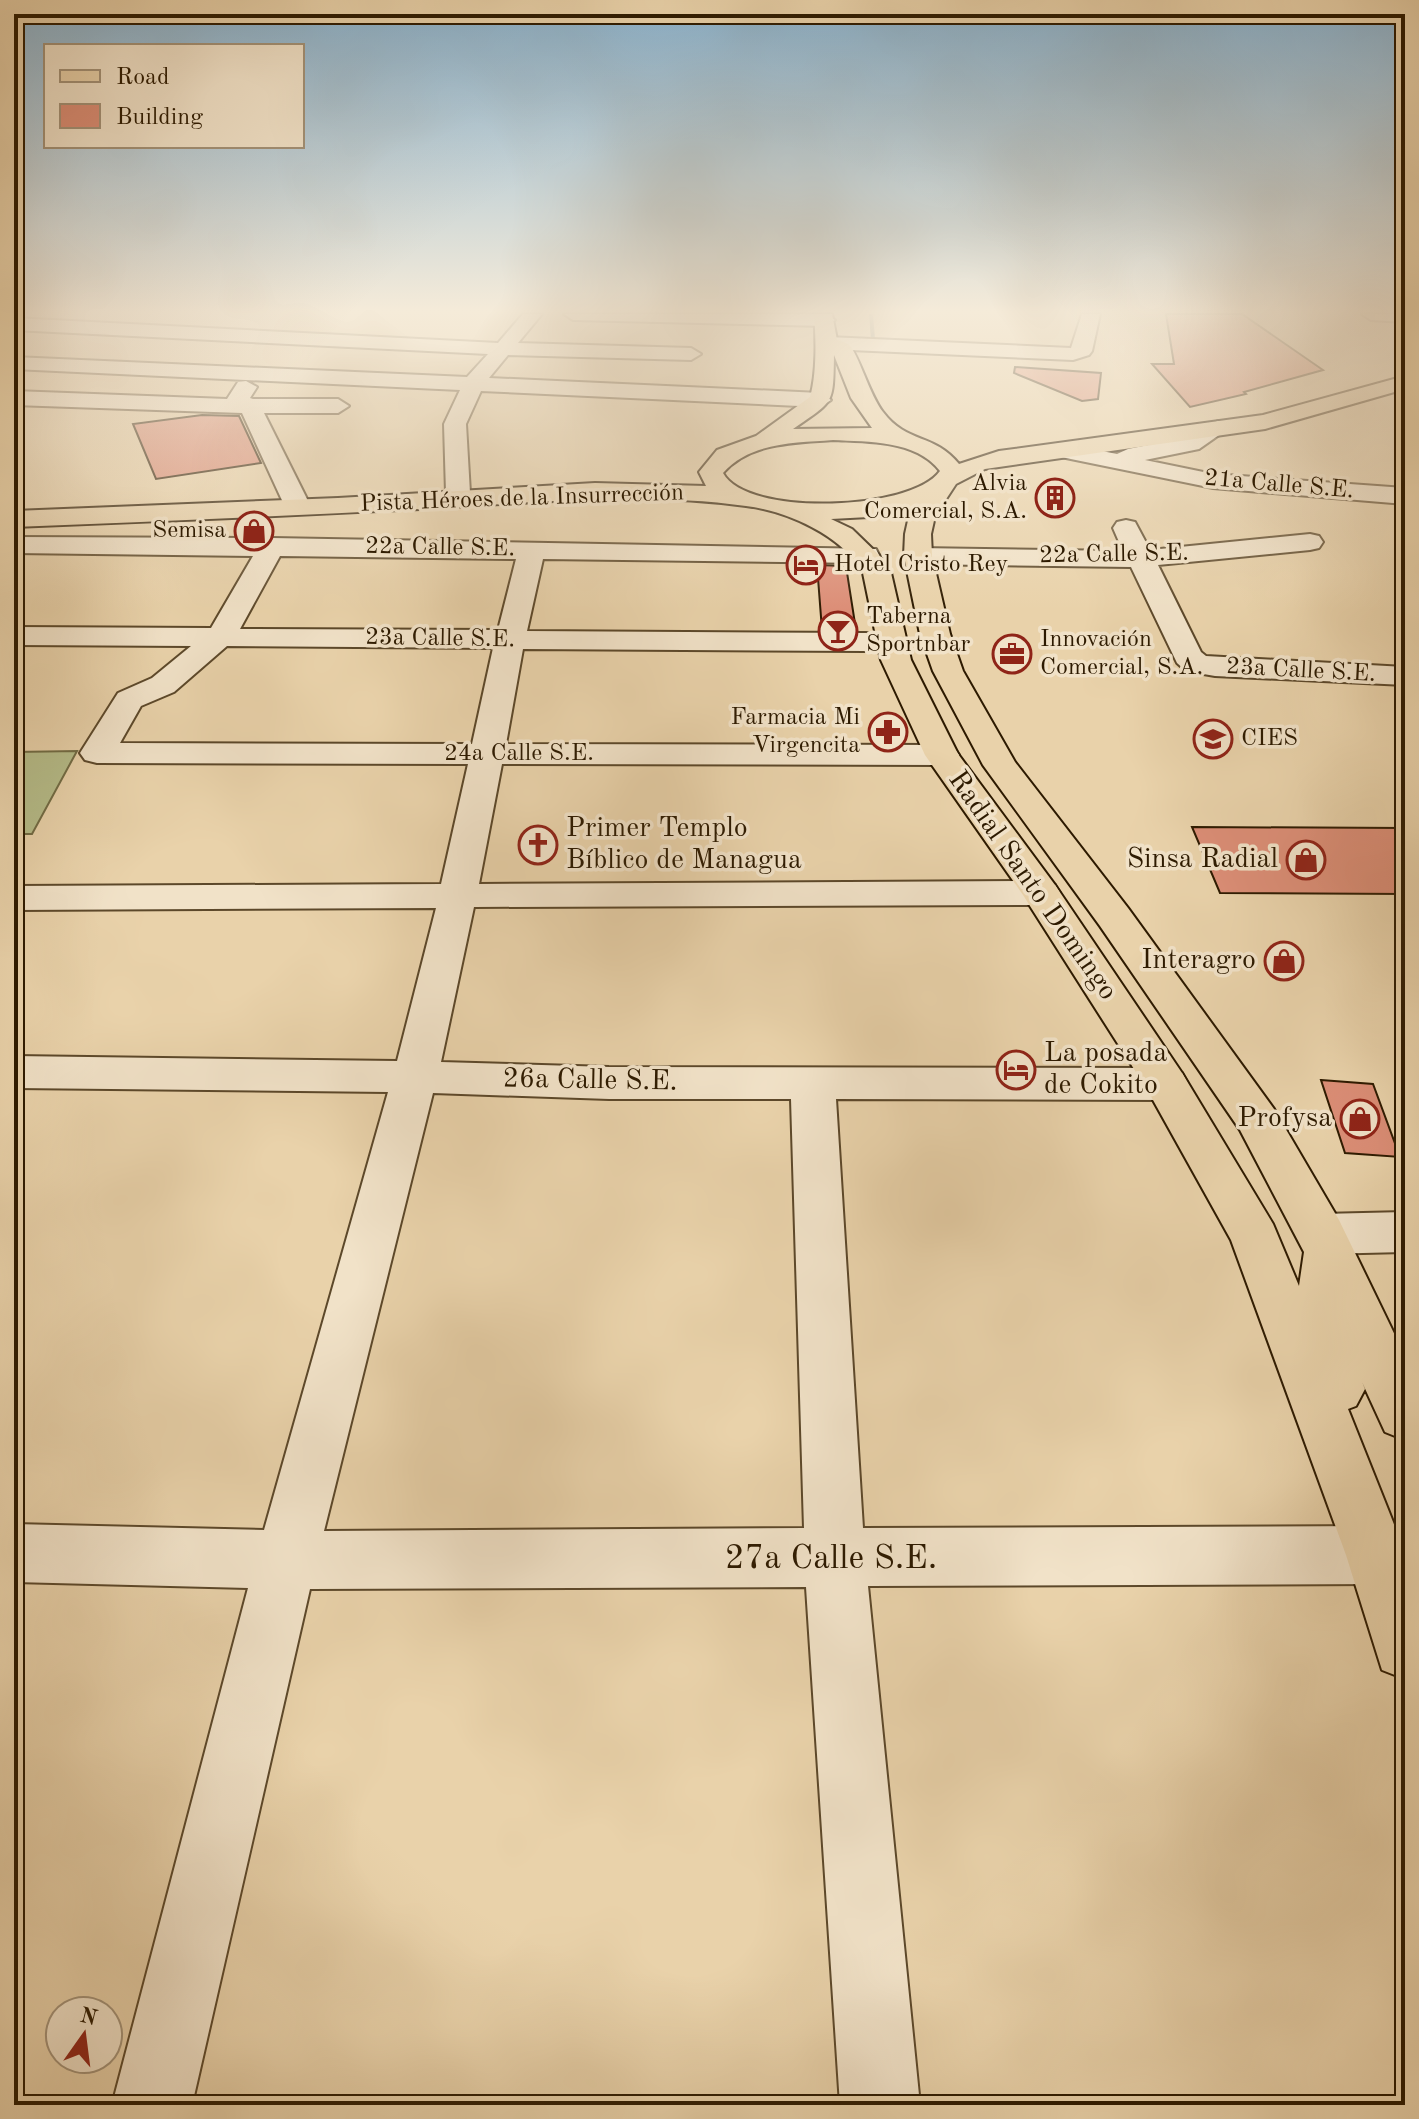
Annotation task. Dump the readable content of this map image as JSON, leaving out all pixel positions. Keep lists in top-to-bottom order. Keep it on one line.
{"streets":{"main road":["Pista Héroes de la Insurrección","Radial Santo Domingo"],"street":["21a Calle S.E.","22a Calle S.E.","23a Calle S.E.","24a Calle S.E.","26a Calle S.E.","27a Calle S.E."]},"crossings":[["22a Calle S.E.","23a Calle S.E."],["22a Calle S.E.","Radial Santo Domingo"],["23a Calle S.E.","24a Calle S.E."],["24a Calle S.E.","Radial Santo Domingo"],["Radial Santo Domingo","26a Calle S.E."],["Radial Santo Domingo","27a Calle S.E."]],"places":{"building":["Alvia Comercial, S.A."],"shop":["Semisa","Sinsa Radial","Interagro","Profysa"],"hotel":["Hotel Cristo Rey","La posada de Cokito"],"bar":["Taberna Sportnbar"],"office":["Innovación Comercial, S.A."],"pharmacy":["Farmacia Mi Virgencita"],"school or university":["CIES"],"church":["Primer Templo Bíblico de Managua"]},"legend":["Road","Building"],"north":"top"}
